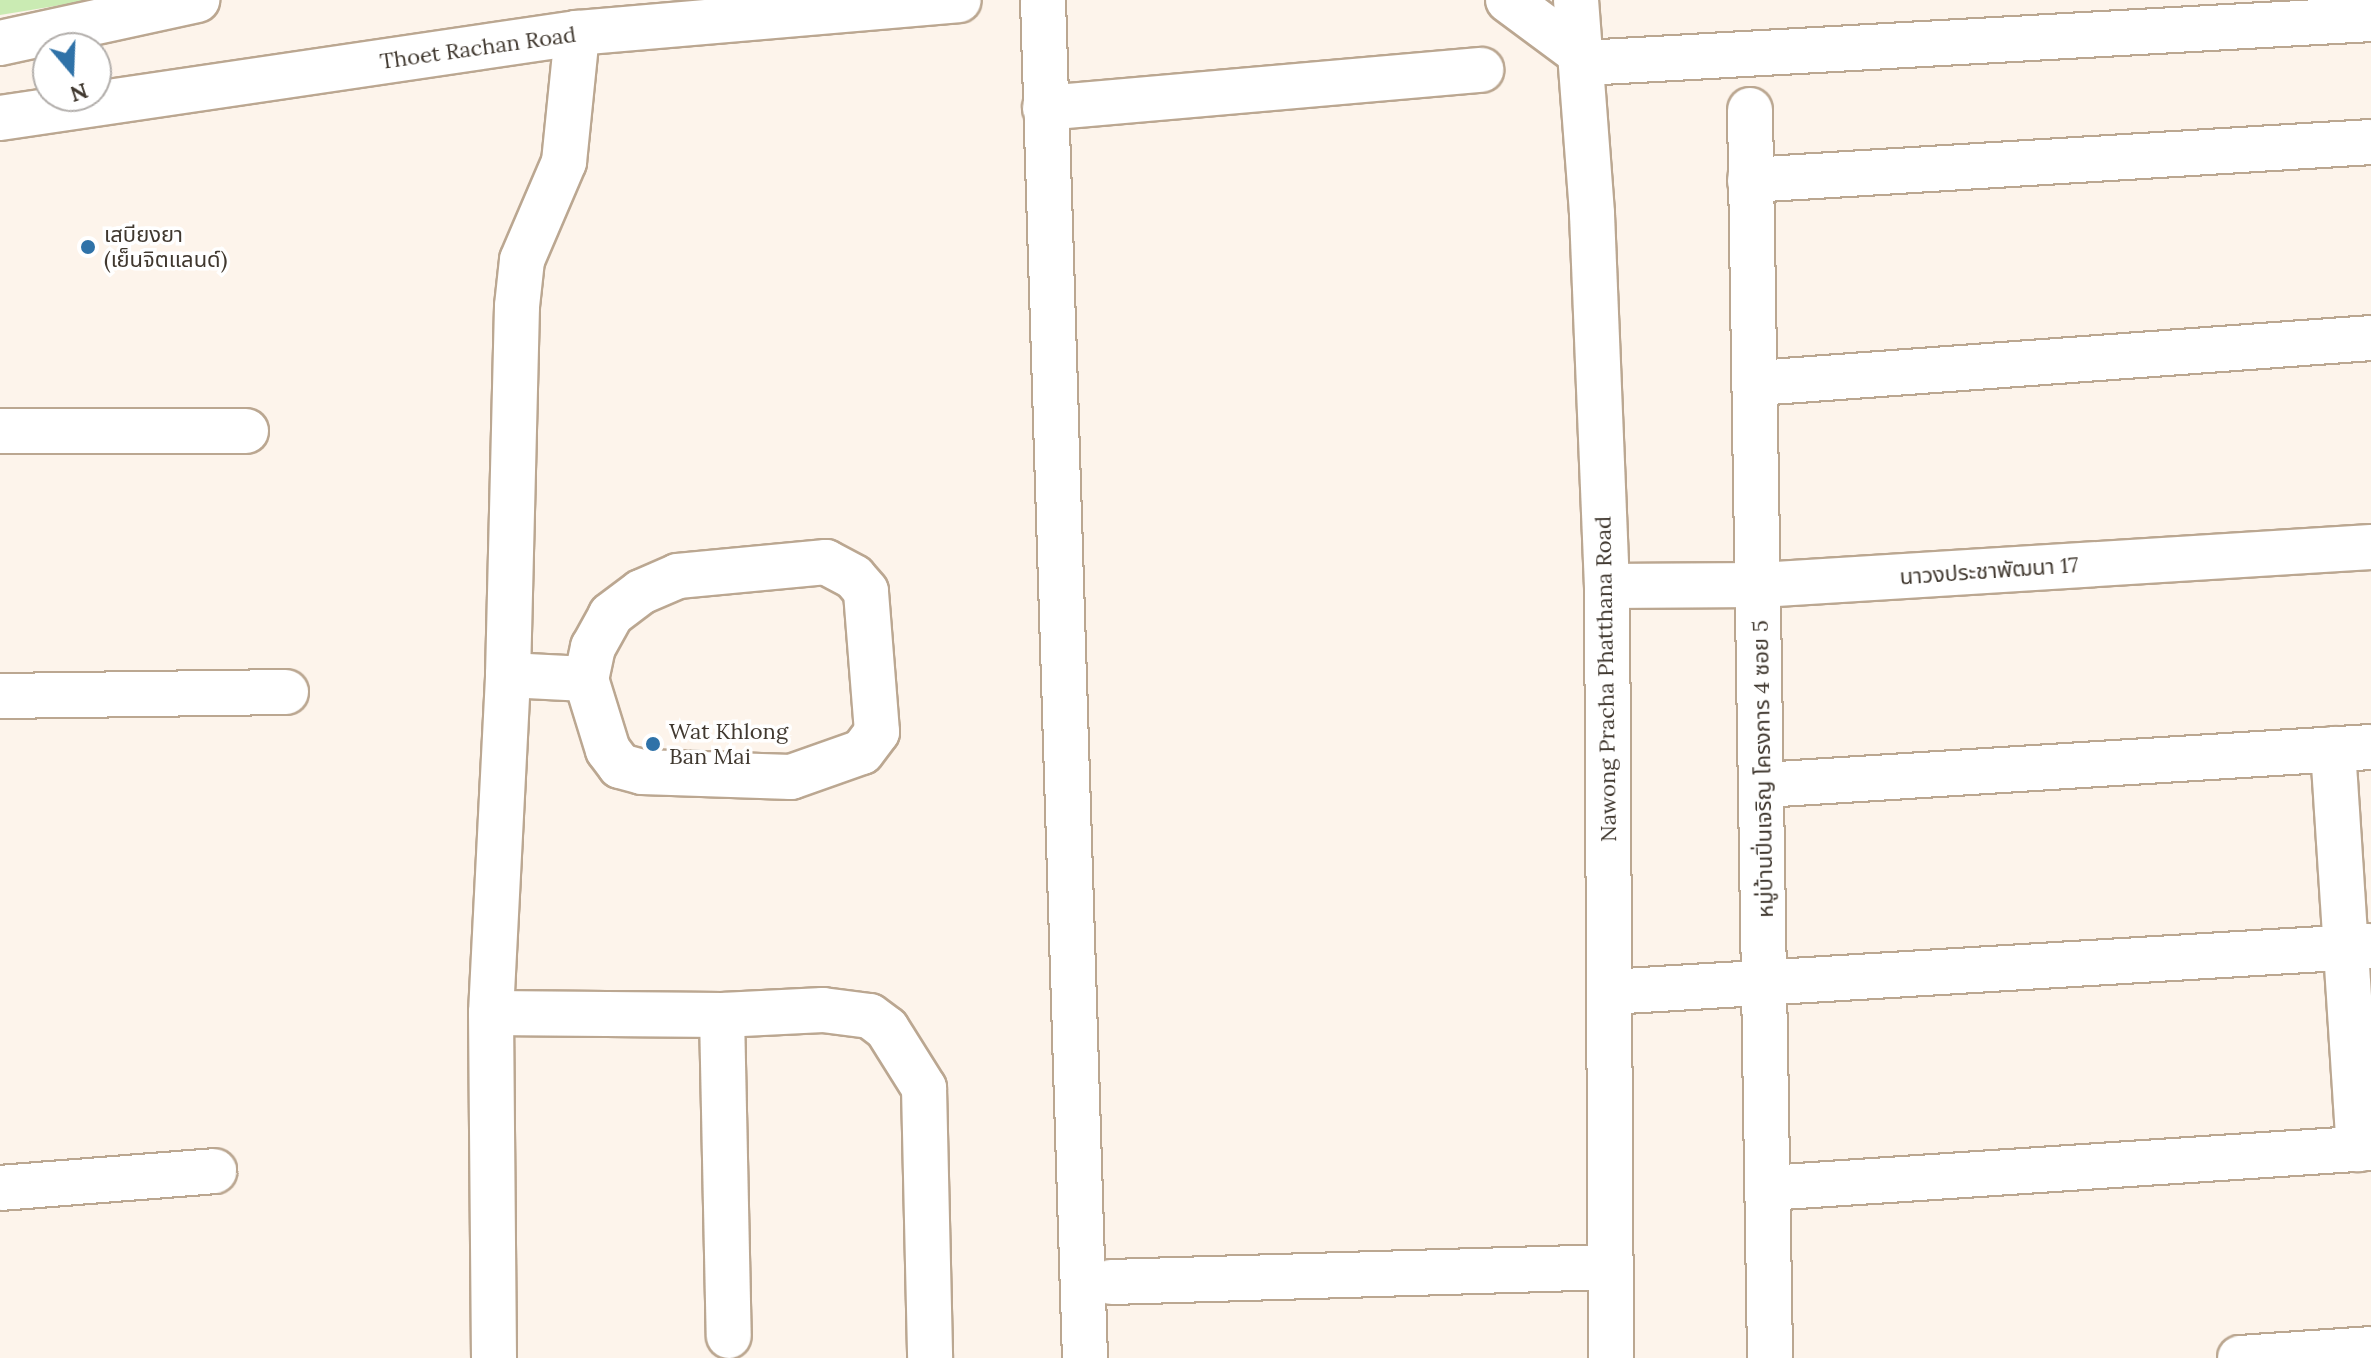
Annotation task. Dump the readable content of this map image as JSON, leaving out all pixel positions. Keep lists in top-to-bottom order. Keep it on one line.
{"streets":{"street":["Thoet Rachan Road","นาวงประชาพัฒนา 17","Nawong Pracha Phatthana Road","หมู่บ้านปิ่นเจริญ โครงการ 4 ซอย 5"]},"crossings":[["นาวงประชาพัฒนา 17","Nawong Pracha Phatthana Road"],["นาวงประชาพัฒนา 17","หมู่บ้านปิ่นเจริญ โครงการ 4 ซอย 5"]],"places":["เสบียงยา (เย็นจิตแลนด์)","Wat Khlong Ban Mai"],"north":"bottom"}
